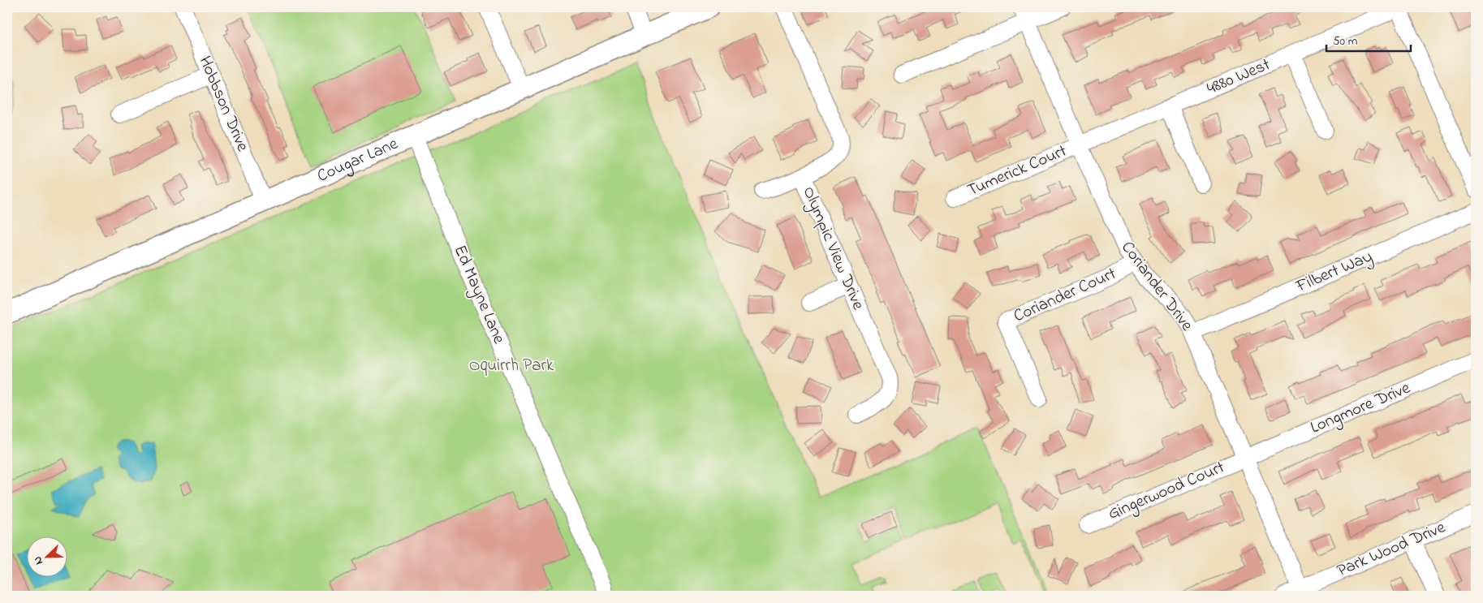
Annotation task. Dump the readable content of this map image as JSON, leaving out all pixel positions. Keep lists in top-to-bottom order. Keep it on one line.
{"streets":{"main road":["Cougar Lane"],"street":["4880 West","Hobbson Drive","Tumerick Court","Olympic View Drive","Filbert Way","Coriander Drive","Ed Mayne Lane","Coriander Court","Longmore Drive","Gingerwood Court","Park Wood Drive"]},"crossings":[["4880 West","Tumerick Court"],["4880 West","Coriander Drive"],["Hobbson Drive","Cougar Lane"],["Cougar Lane","Ed Mayne Lane"],["Tumerick Court","Coriander Drive"],["Filbert Way","Coriander Drive"],["Coriander Drive","Coriander Court"],["Coriander Drive","Longmore Drive"],["Coriander Drive","Gingerwood Court"],["Coriander Drive","Park Wood Drive"],["Longmore Drive","Gingerwood Court"]],"parks":["Oquirrh Park"],"scale_bar":"50 m","north":"bottom left"}
